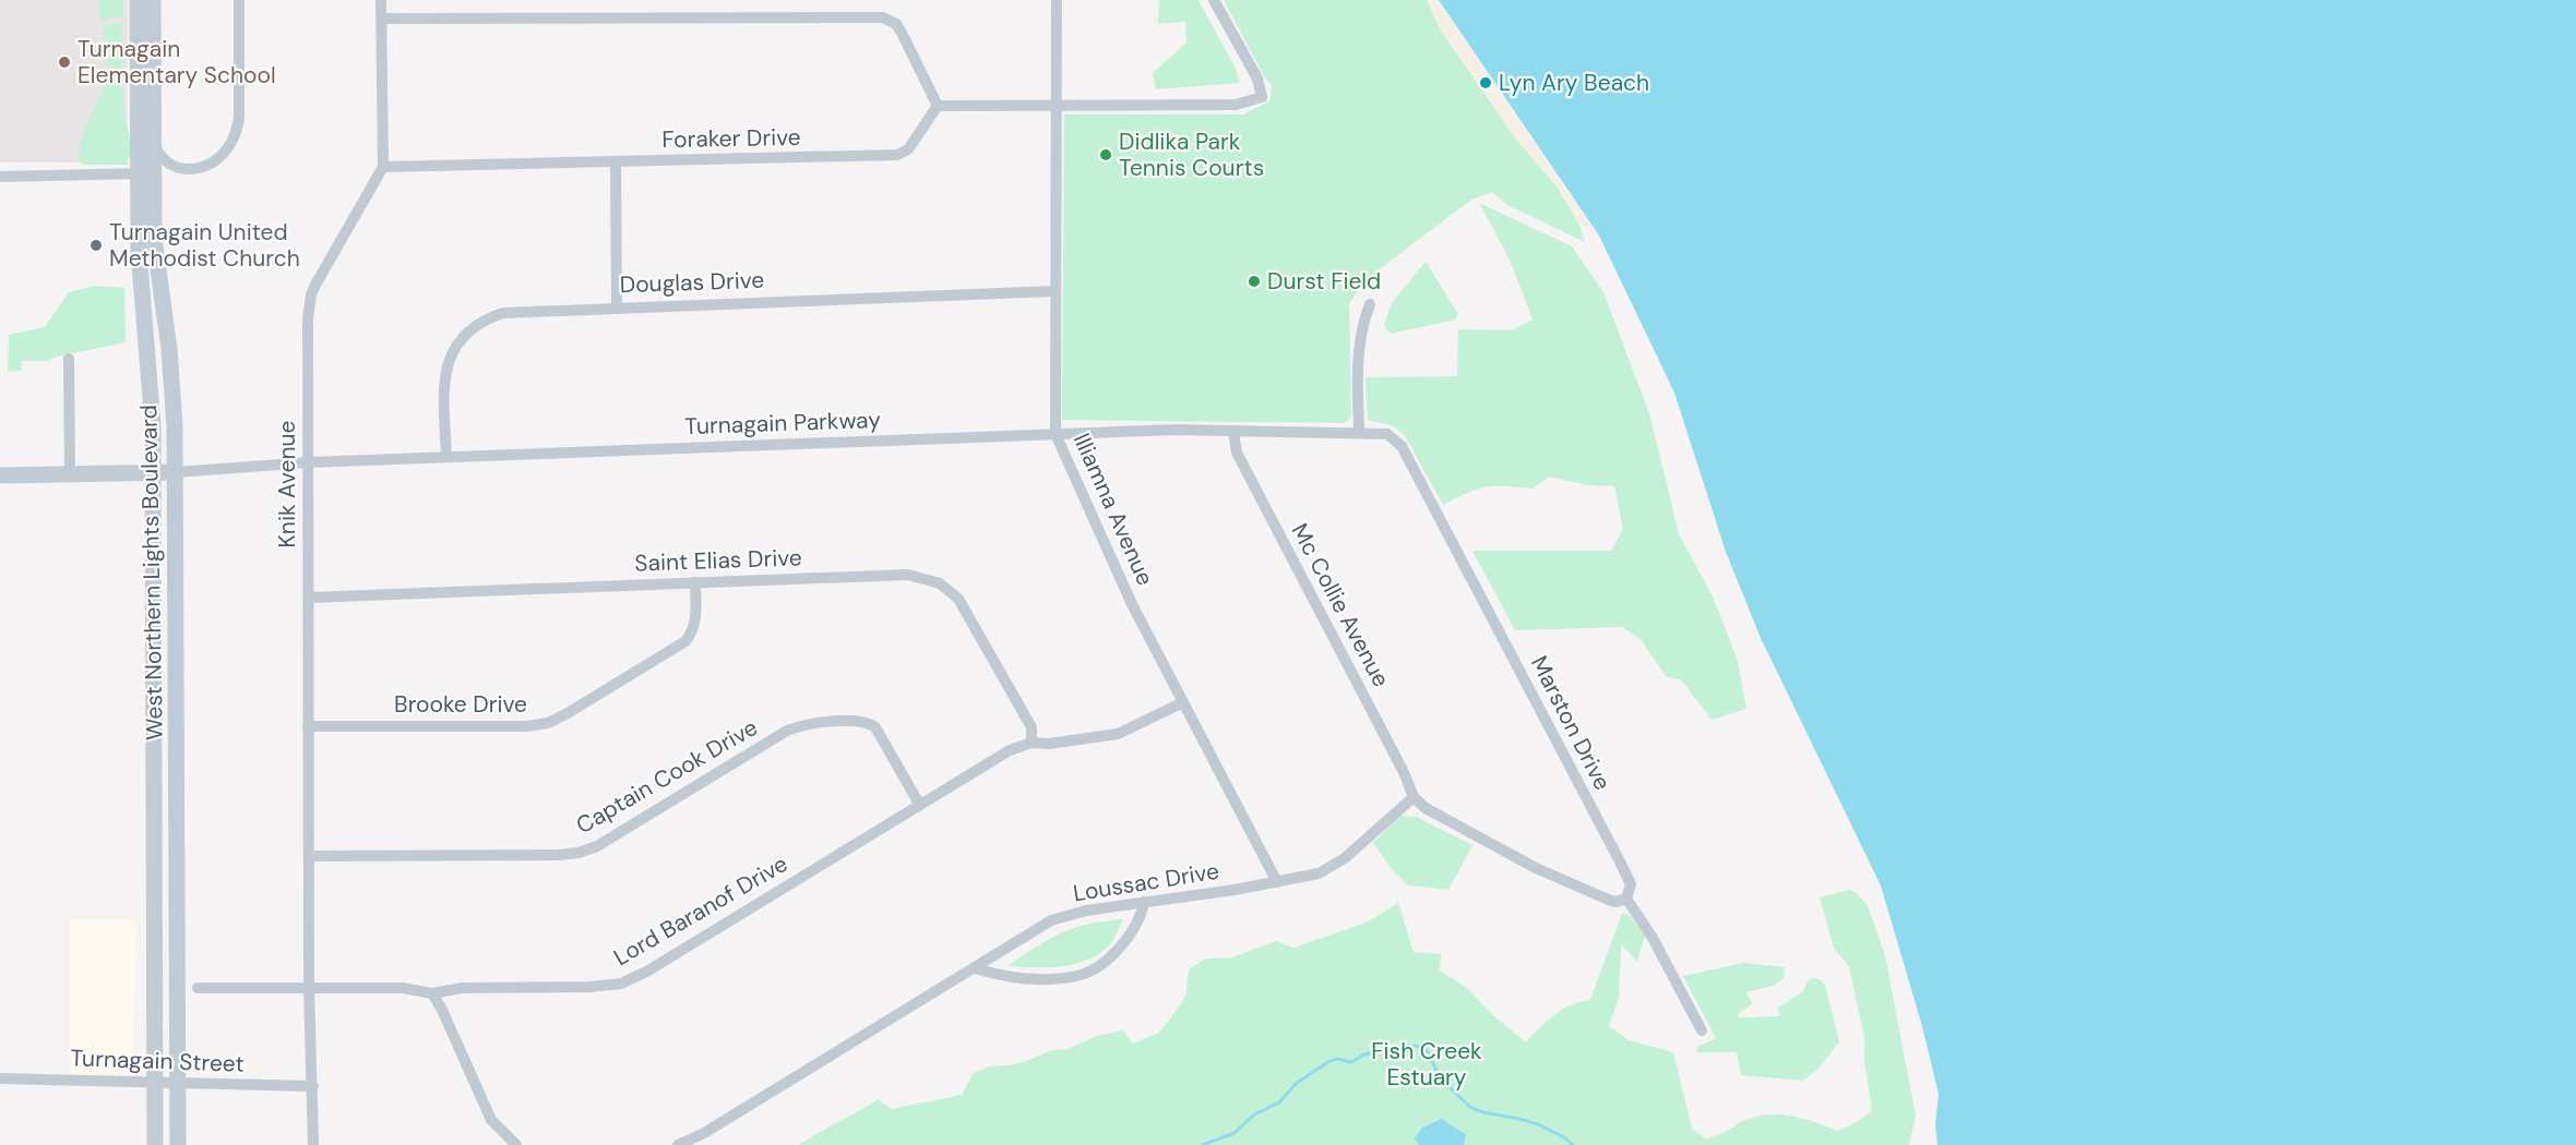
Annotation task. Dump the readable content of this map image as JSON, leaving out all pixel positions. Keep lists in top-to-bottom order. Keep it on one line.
{"streets":{"main road":["West Northern Lights Boulevard"],"street":["Foraker Drive","Douglas Drive","Turnagain Parkway","Knik Avenue","Illiamna Avenue","Saint Elias Drive","Mc Collie Avenue","Brooke Drive","Marston Drive","Captain Cook Drive","Loussac Drive","Lord Baranof Drive","Turnagain Street"]},"crossings":[["Foraker Drive","Knik Avenue"],["Douglas Drive","Turnagain Parkway"],["Douglas Drive","Illiamna Avenue"],["Turnagain Parkway","Knik Avenue"],["Turnagain Parkway","Illiamna Avenue"],["Turnagain Parkway","West Northern Lights Boulevard"],["Turnagain Parkway","Mc Collie Avenue"],["Turnagain Parkway","Marston Drive"],["Knik Avenue","Saint Elias Drive"],["Knik Avenue","Brooke Drive"],["Knik Avenue","Captain Cook Drive"],["Knik Avenue","Lord Baranof Drive"],["Knik Avenue","Turnagain Street"],["Illiamna Avenue","Loussac Drive"],["Illiamna Avenue","Lord Baranof Drive"],["Saint Elias Drive","Brooke Drive"],["Saint Elias Drive","Lord Baranof Drive"],["West Northern Lights Boulevard","Turnagain Street"],["Mc Collie Avenue","Loussac Drive"],["Captain Cook Drive","Lord Baranof Drive"]],"parks":["Fish Creek Estuary"],"places":["Turnagain Elementary School","Lyn Ary Beach","Didlika Park Tennis Courts","Turnagain United Methodist Church","Durst Field"]}
